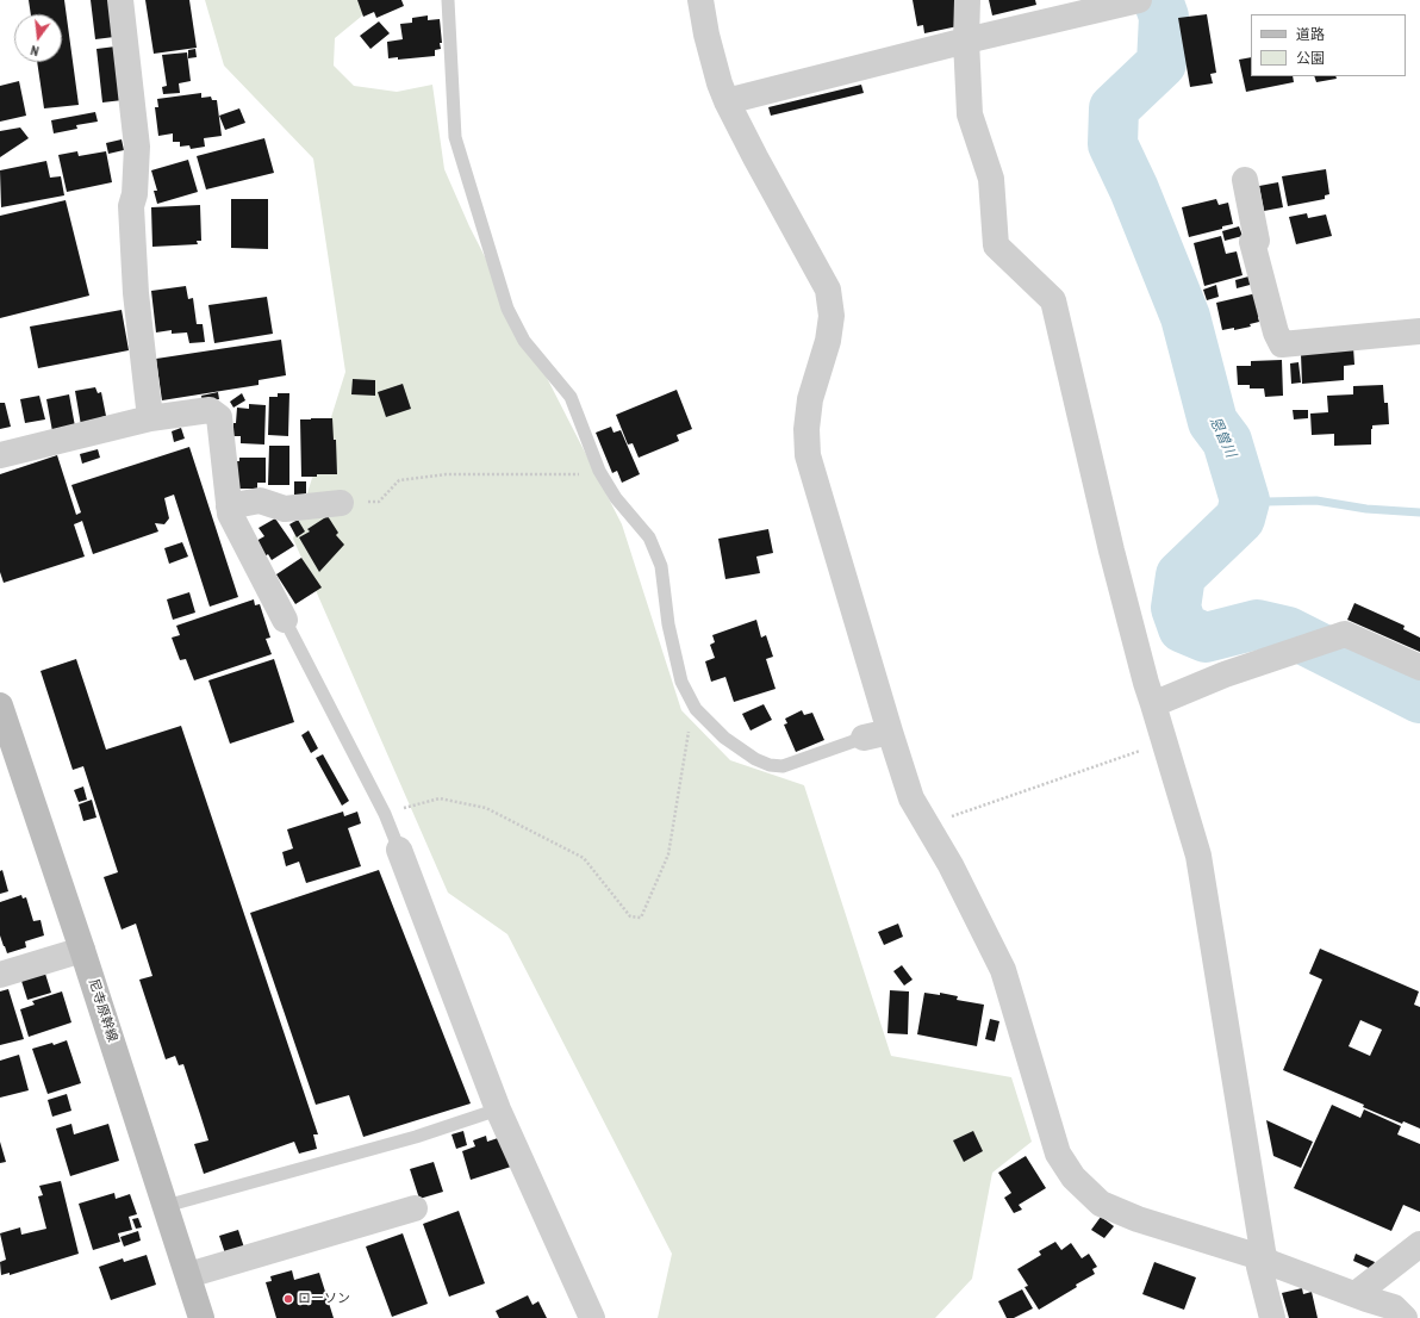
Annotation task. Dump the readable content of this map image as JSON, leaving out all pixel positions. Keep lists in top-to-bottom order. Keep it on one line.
{"streets":{"street":["尼寺原幹線"]},"water":["恩曽川"],"places":["ローソン"],"legend":["道路","公園"],"north":"bottom"}
